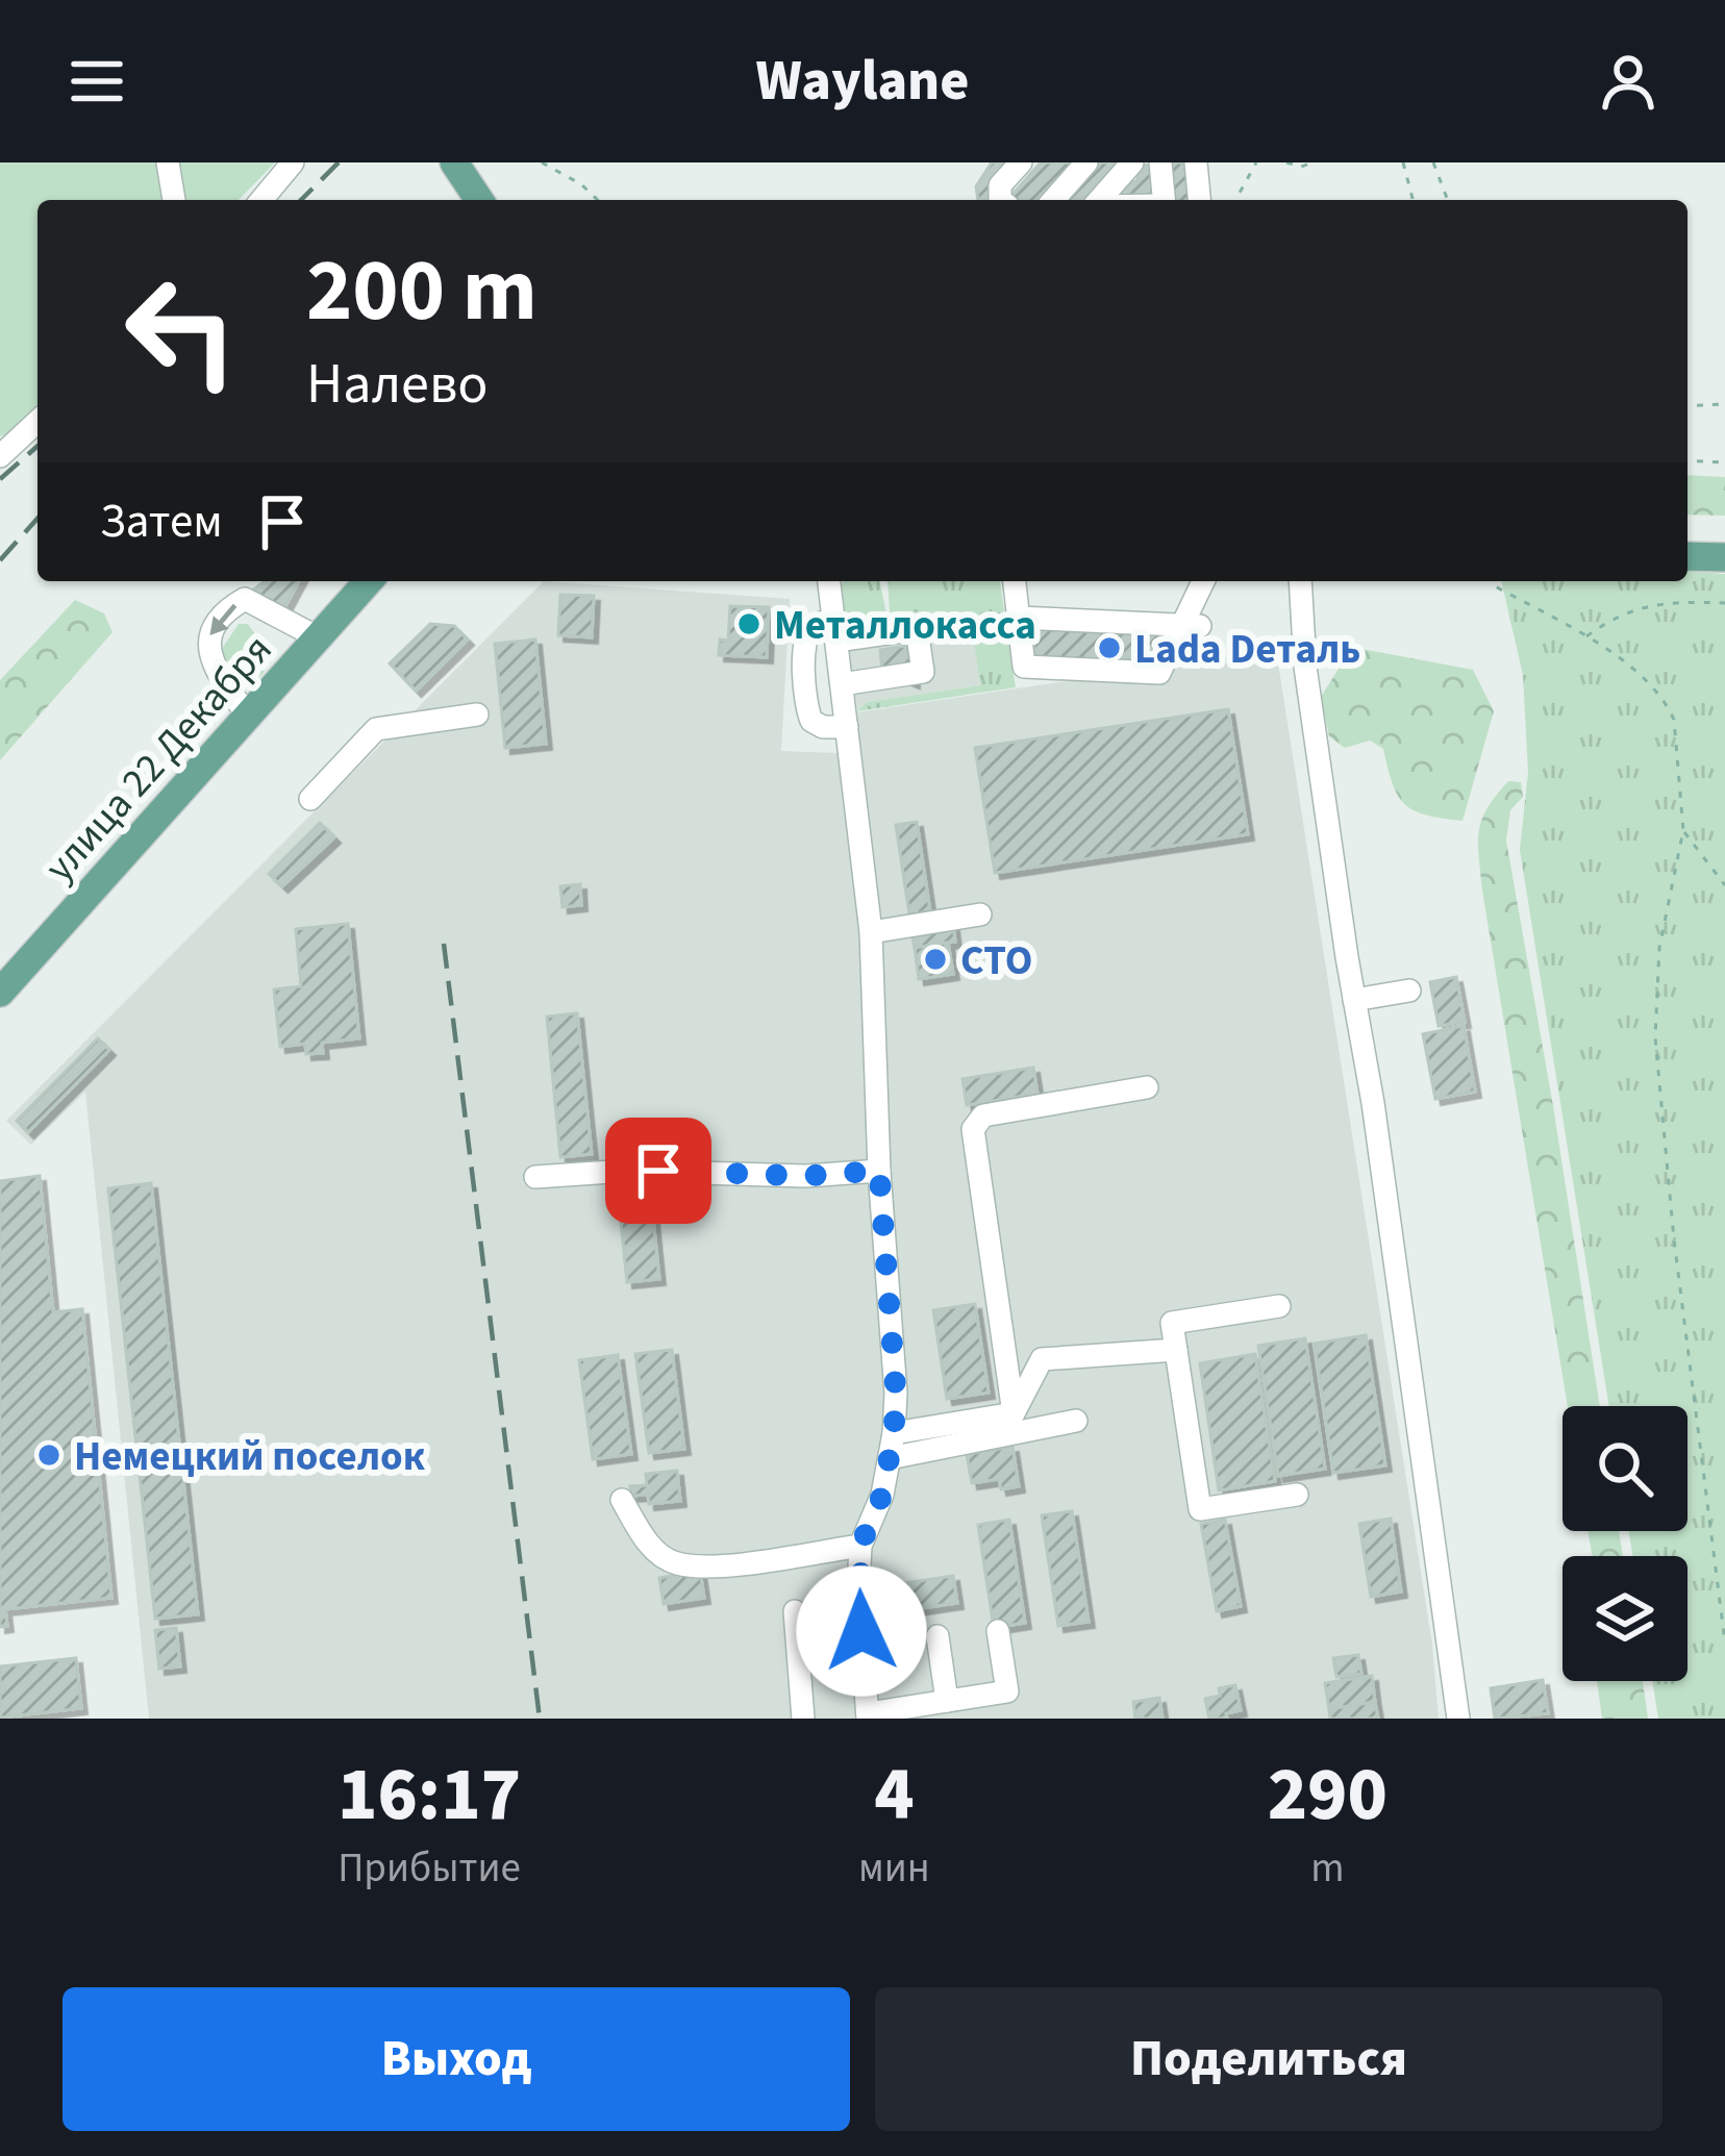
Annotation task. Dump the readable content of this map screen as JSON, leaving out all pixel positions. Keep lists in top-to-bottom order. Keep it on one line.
{"streets":{"main road":["улица 22 Декабря"]},"places":["Металлокасса","Lada Dеталь","СТО","Немецкий поселок"],"page":{"header":"Waylane","turn":["200 m","Налево"],"then":"Затем","eta":["16:17","Прибытие","4","мин","290","m"],"buttons":["Выход","Поделиться"]}}
